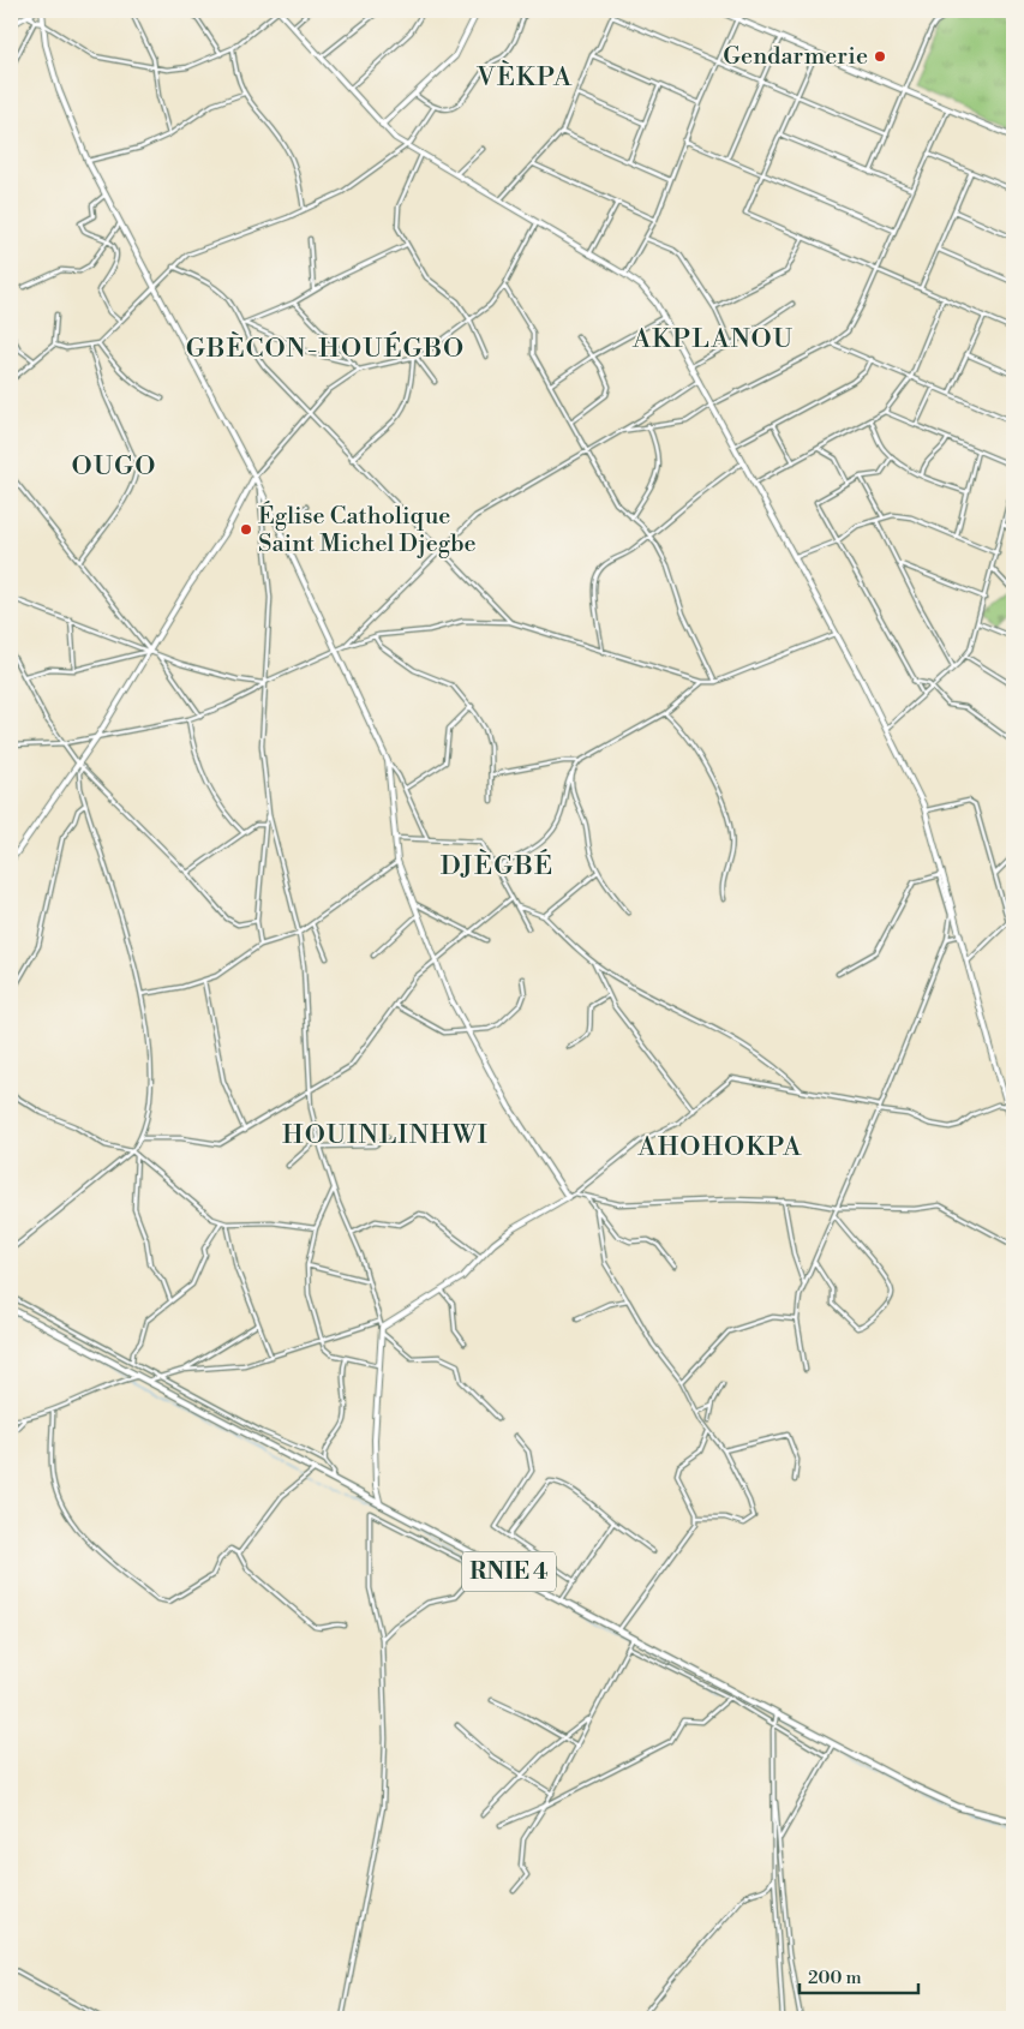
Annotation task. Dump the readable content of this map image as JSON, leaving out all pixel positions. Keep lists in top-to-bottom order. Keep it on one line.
{"streets":{"main road":["RNIE 4"]},"districts":["VÈKPA","AKPLANOU","GBÈCON-HOUÉGBO","OUGO","DJÈGBÉ","HOUINLINHWI","AHOHOKPA"],"places":["Gendarmerie","Église Catholique Saint Michel Djegbe"],"scale_bar":"200 m"}
